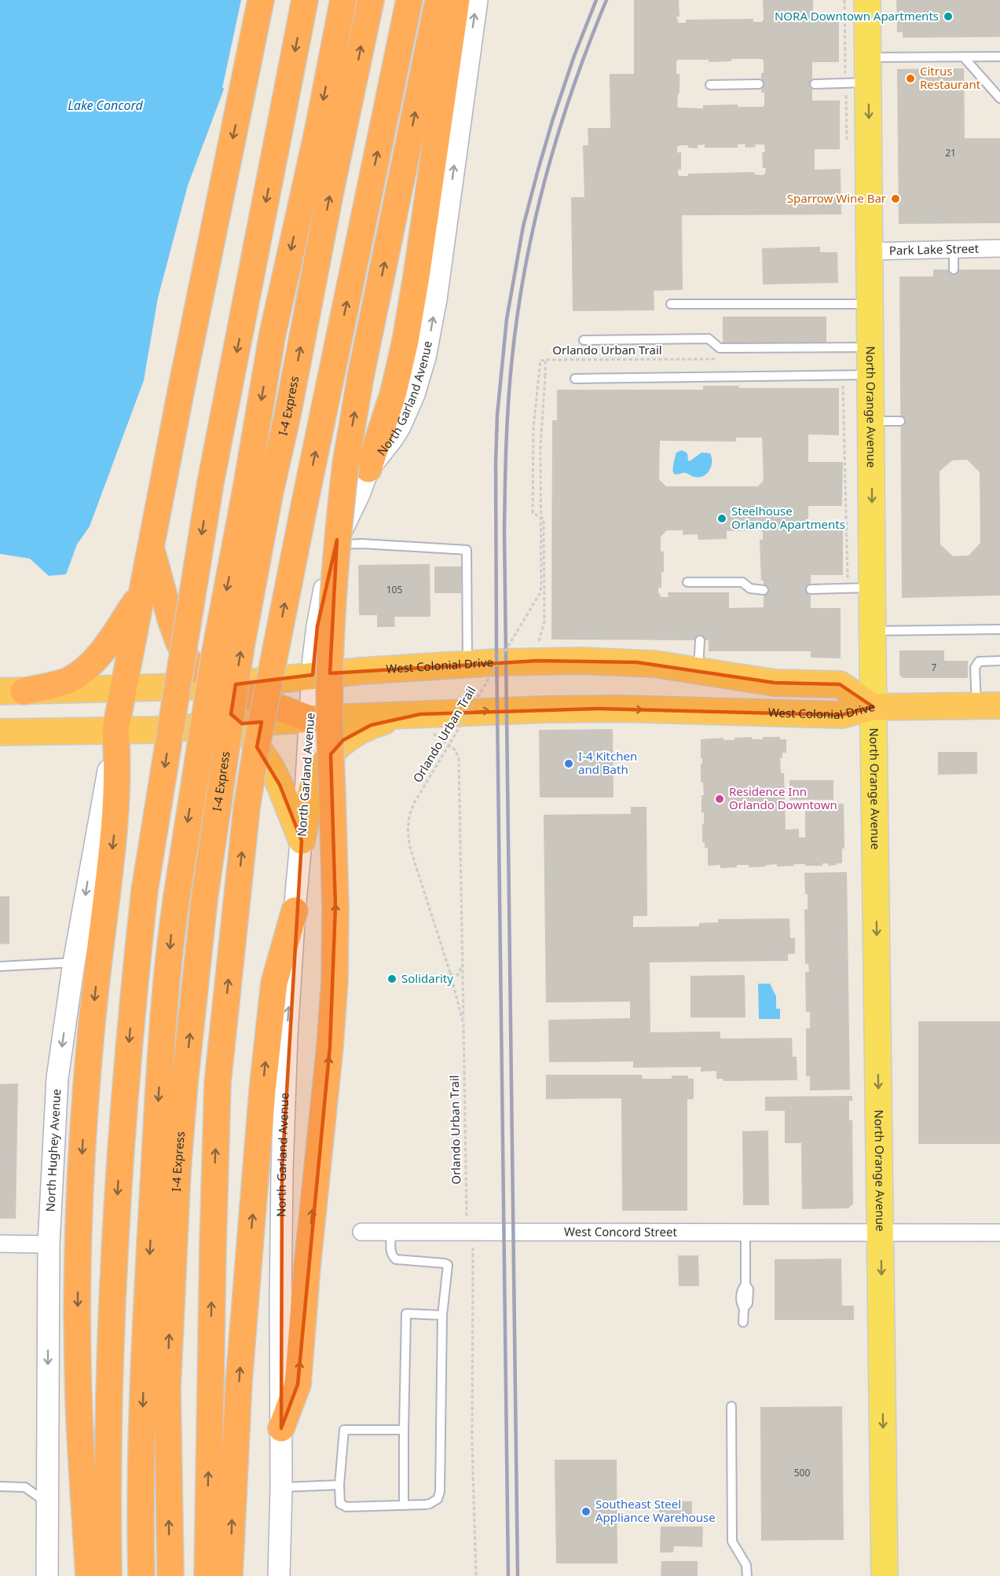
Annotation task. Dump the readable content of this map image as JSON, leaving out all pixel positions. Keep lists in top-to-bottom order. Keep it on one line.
{"streets":{"highway":["I-4 Express","West Colonial Drive"],"main road":["North Orange Avenue"],"street":["Park Lake Street","North Garland Avenue","North Hughey Avenue","West Concord Street"],"path":["Orlando Urban Trail"]},"crossings":[["Park Lake Street","North Orange Avenue"],["North Garland Avenue","West Colonial Drive"],["North Orange Avenue","West Colonial Drive"],["North Orange Avenue","West Concord Street"],["West Colonial Drive","North Hughey Avenue"]],"one_way":["North Garland Avenue","North Orange Avenue","North Hughey Avenue"],"water":["Lake Concord"],"places":["NORA Downtown Apartments","Citrus Restaurant","Sparrow Wine Bar","Steelhouse Orlando Apartments","I-4 Kitchen and Bath","Residence Inn Orlando Downtown","Solidarity","Southeast Steel Appliance Warehouse"],"house_numbers":["21","105","7","500"]}
